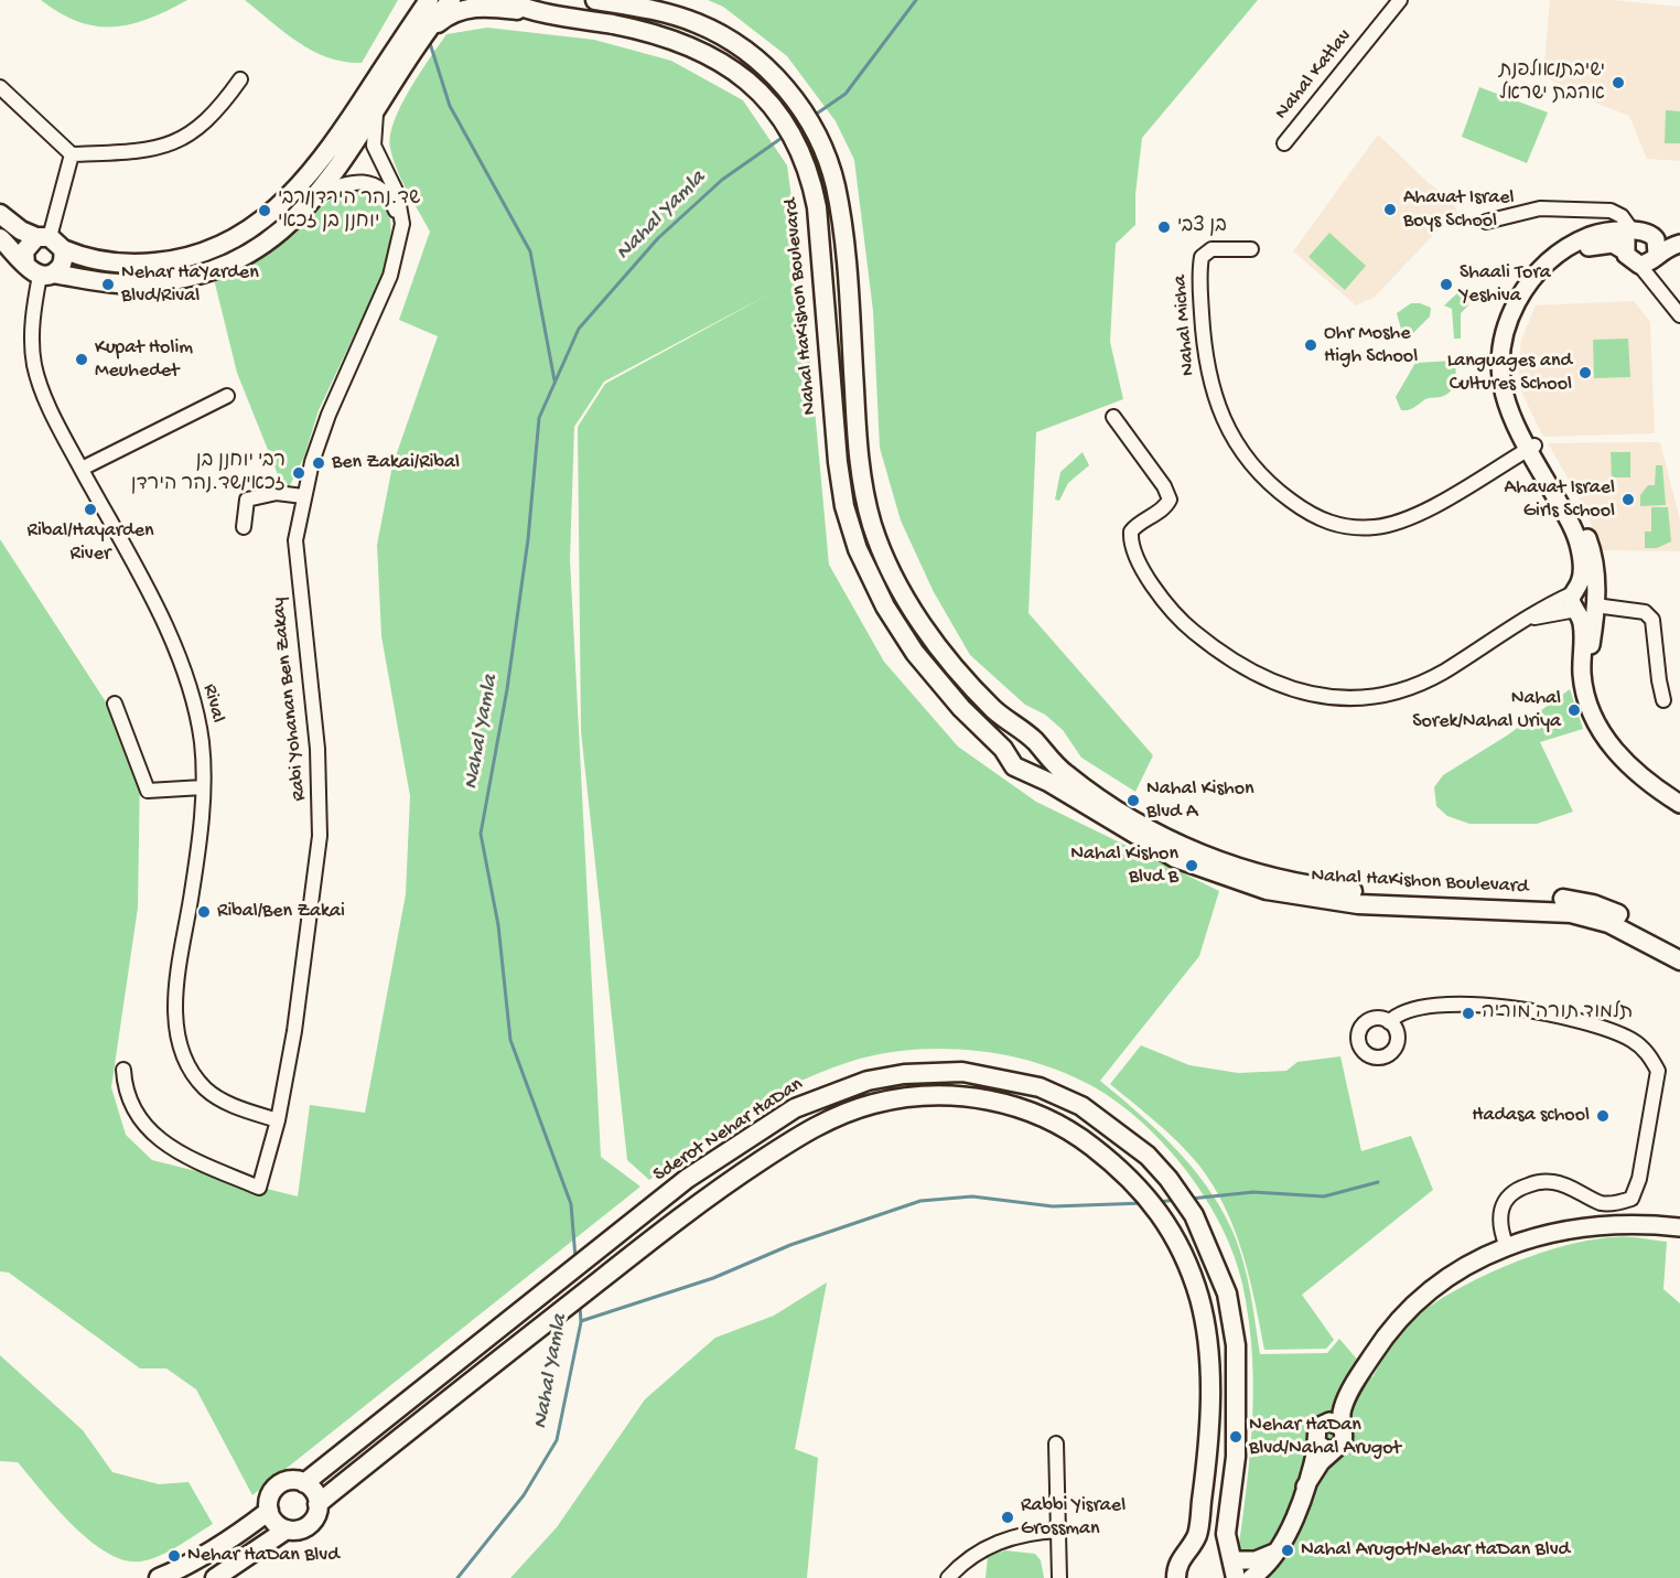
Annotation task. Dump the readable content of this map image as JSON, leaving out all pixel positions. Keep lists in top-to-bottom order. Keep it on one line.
{"streets":{"main road":["Nahal HaKishon Boulevard","Sderot Nehar HaDan"],"street":["Nahal Katlav","Nahal Micha","Rabi Yohanan Ben Zakay","Rival"]},"crossings":[["Rabi Yohanan Ben Zakay","Rival"]],"water":["Nahal Yamla"],"places":["ישיבת/אולפנת אהבת ישראל","Ahavat Israel Boys School","שד.נהר הירדן/רבי יוחנן בן זכאי","בן צבי","Nehar HaYarden Blvd/Rival","Shaali Tora Yeshiva","Ohr Moshe High School","Kupat Holim Meuhedet","Languages and Cultures School","Ben Zakai/Ribal","רבי יוחנן בן זכאי/שד.נהר הירדן","Ahavat Israel Girls School","Ribal/Hayarden River","Nahal Sorek/Nahal Uriya","Nahal Kishon Blvd A","Nahal Kishon Blvd B","Ribal/Ben Zakai","תלמוד תורה מוריה","Hadasa school","Nehar HaDan Blvd/Nahal Arugot","Rabbi Yisrael Grossman","Nahal Arugot/Nehar HaDan Blvd","Nehar HaDan Blvd"]}
